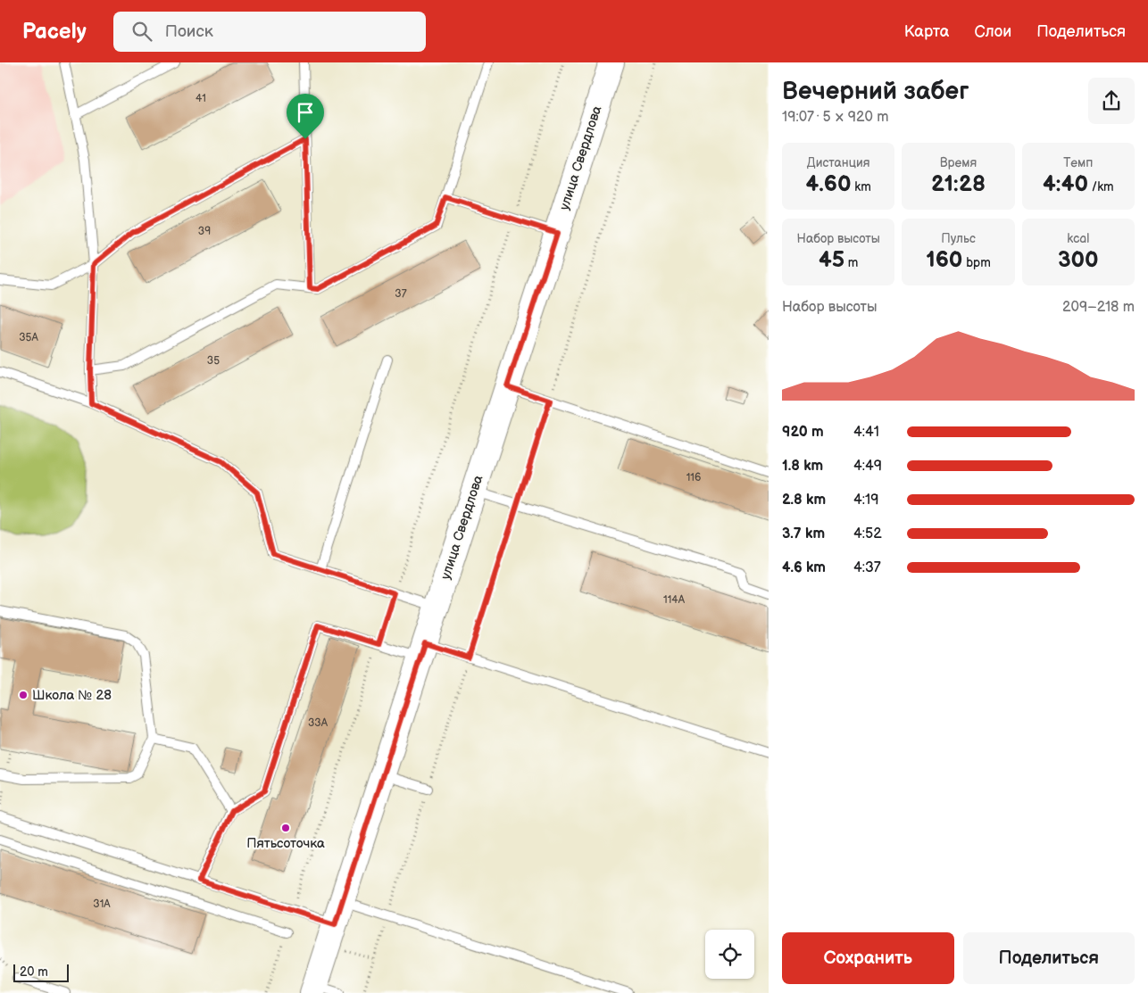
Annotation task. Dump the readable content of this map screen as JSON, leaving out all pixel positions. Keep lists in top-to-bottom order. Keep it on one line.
{"streets":{"main road":["улица Свердлова"]},"places":["Школа № 28","Пятьсоточка"],"house_numbers":["41","39","37","35А","35","116","114А","33А","31А"],"scale_bar":"20 m","page":{"header":"Pacely","search":"Поиск","nav":["Карта","Слои","Поделиться"],"heading":["Вечерний забег","19:07 · 5 × 920 m"],"stats":[["Дистанция","4.60 km"],["Время","21:28"],["Темп","4:40 /km"],["Набор высоты","45 m"],["Пульс","160 bpm"],["kcal","300"]],"chart":["Набор высоты","209–218 m"],"list":[{"name":"920 m","note":"4:41"},{"name":"1.8 km","note":"4:49"},{"name":"2.8 km","note":"4:19"},{"name":"3.7 km","note":"4:52"},{"name":"4.6 km","note":"4:37"}],"buttons":["Сохранить","Поделиться"],"scale":"20 m"}}
